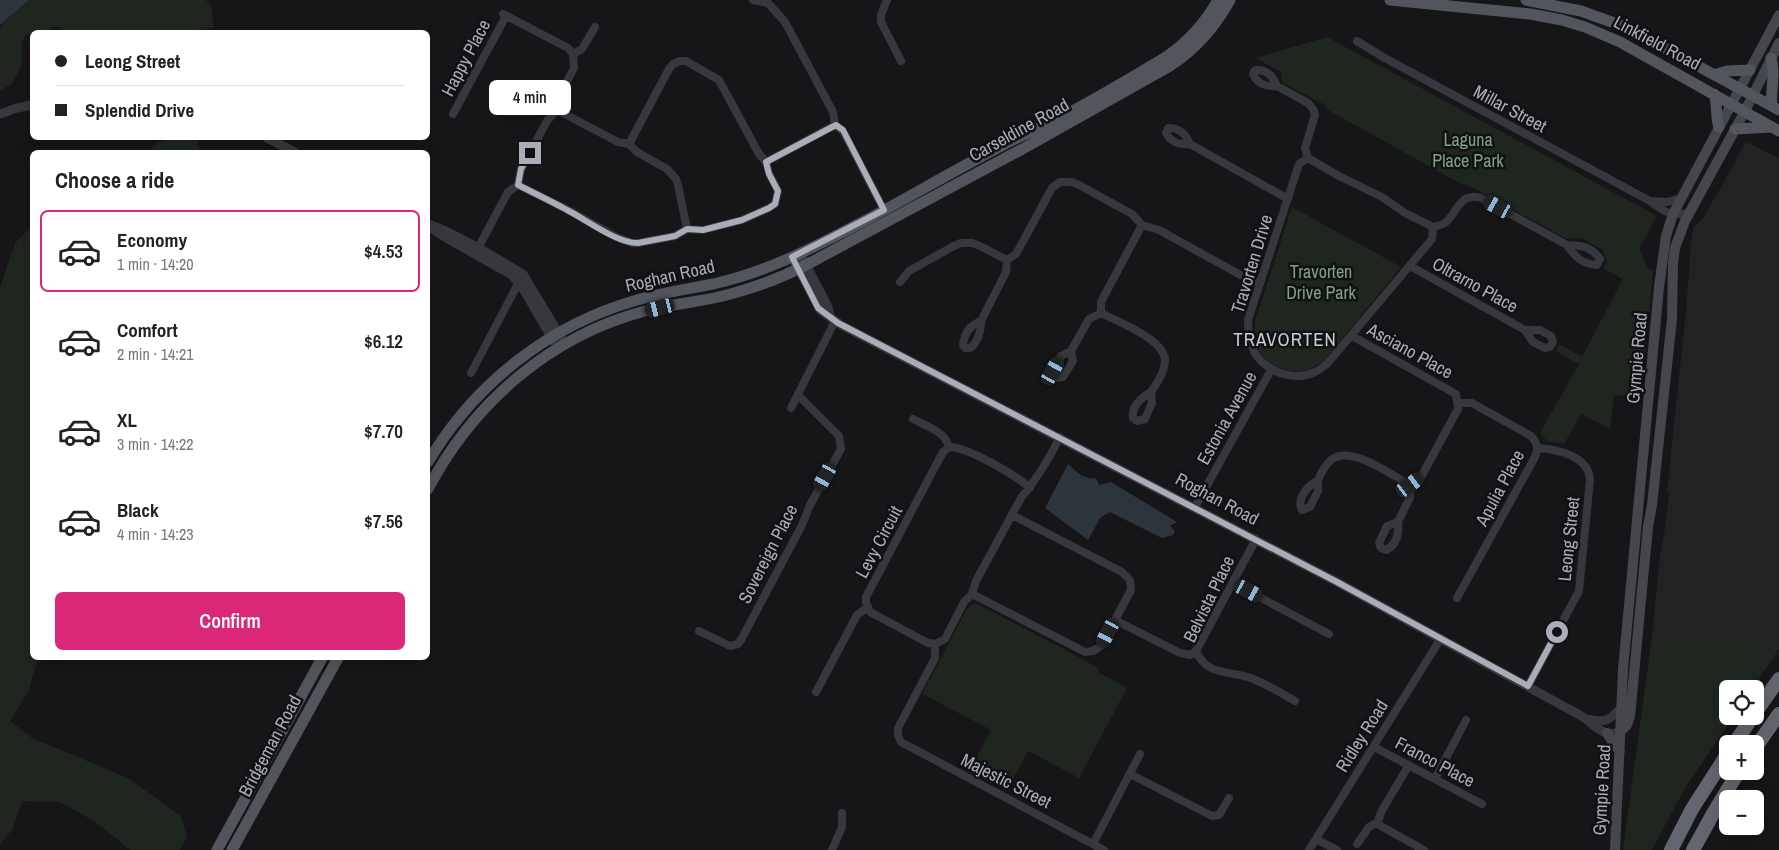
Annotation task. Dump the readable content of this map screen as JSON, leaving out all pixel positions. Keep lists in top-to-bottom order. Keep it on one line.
{"streets":{"main road":["Linkfield Road","Carseldine Road","Roghan Road","Gympie Road","Bridgeman Road"],"street":["Happy Place","Millar Street","Travorten Drive","Oltrarno Place","Asciano Place","Estonia Avenue","Apulia Place","Leong Street","Levy Circuit","Sovereign Place","Belvista Place","Ridley Road","Franco Place","Majestic Street"]},"crossings":[["Linkfield Road","Gympie Road"],["Millar Street","Gympie Road"],["Carseldine Road","Roghan Road"],["Travorten Drive","Estonia Avenue"],["Roghan Road","Estonia Avenue"],["Roghan Road","Leong Street"],["Roghan Road","Belvista Place"],["Roghan Road","Ridley Road"],["Asciano Place","Apulia Place"],["Apulia Place","Leong Street"],["Levy Circuit","Majestic Street"],["Ridley Road","Franco Place"]],"districts":["TRAVORTEN"],"parks":["Laguna Place Park","Travorten Drive Park"],"page":{"banner":["Leong Street","Splendid Drive"],"bubble":"4 min","heading":"Choose a ride","list":[{"name":"Economy","note":"1 min · 14:20","value":"$4.53"},{"name":"Comfort","note":"2 min · 14:21","value":"$6.12"},{"name":"XL","note":"3 min · 14:22","value":"$7.70"},{"name":"Black","note":"4 min · 14:23","value":"$7.56"}],"buttons":"Confirm","map_buttons":["+","−"]}}
